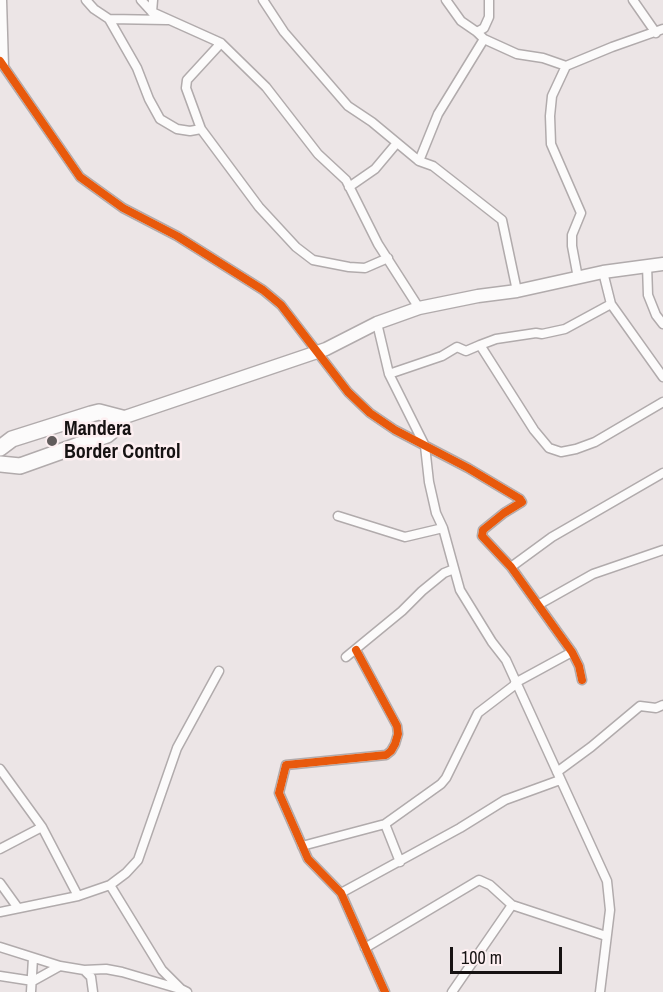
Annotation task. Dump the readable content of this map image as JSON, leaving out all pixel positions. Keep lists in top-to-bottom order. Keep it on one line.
{"places":["Mandera Border Control"],"scale_bar":"100 m"}
